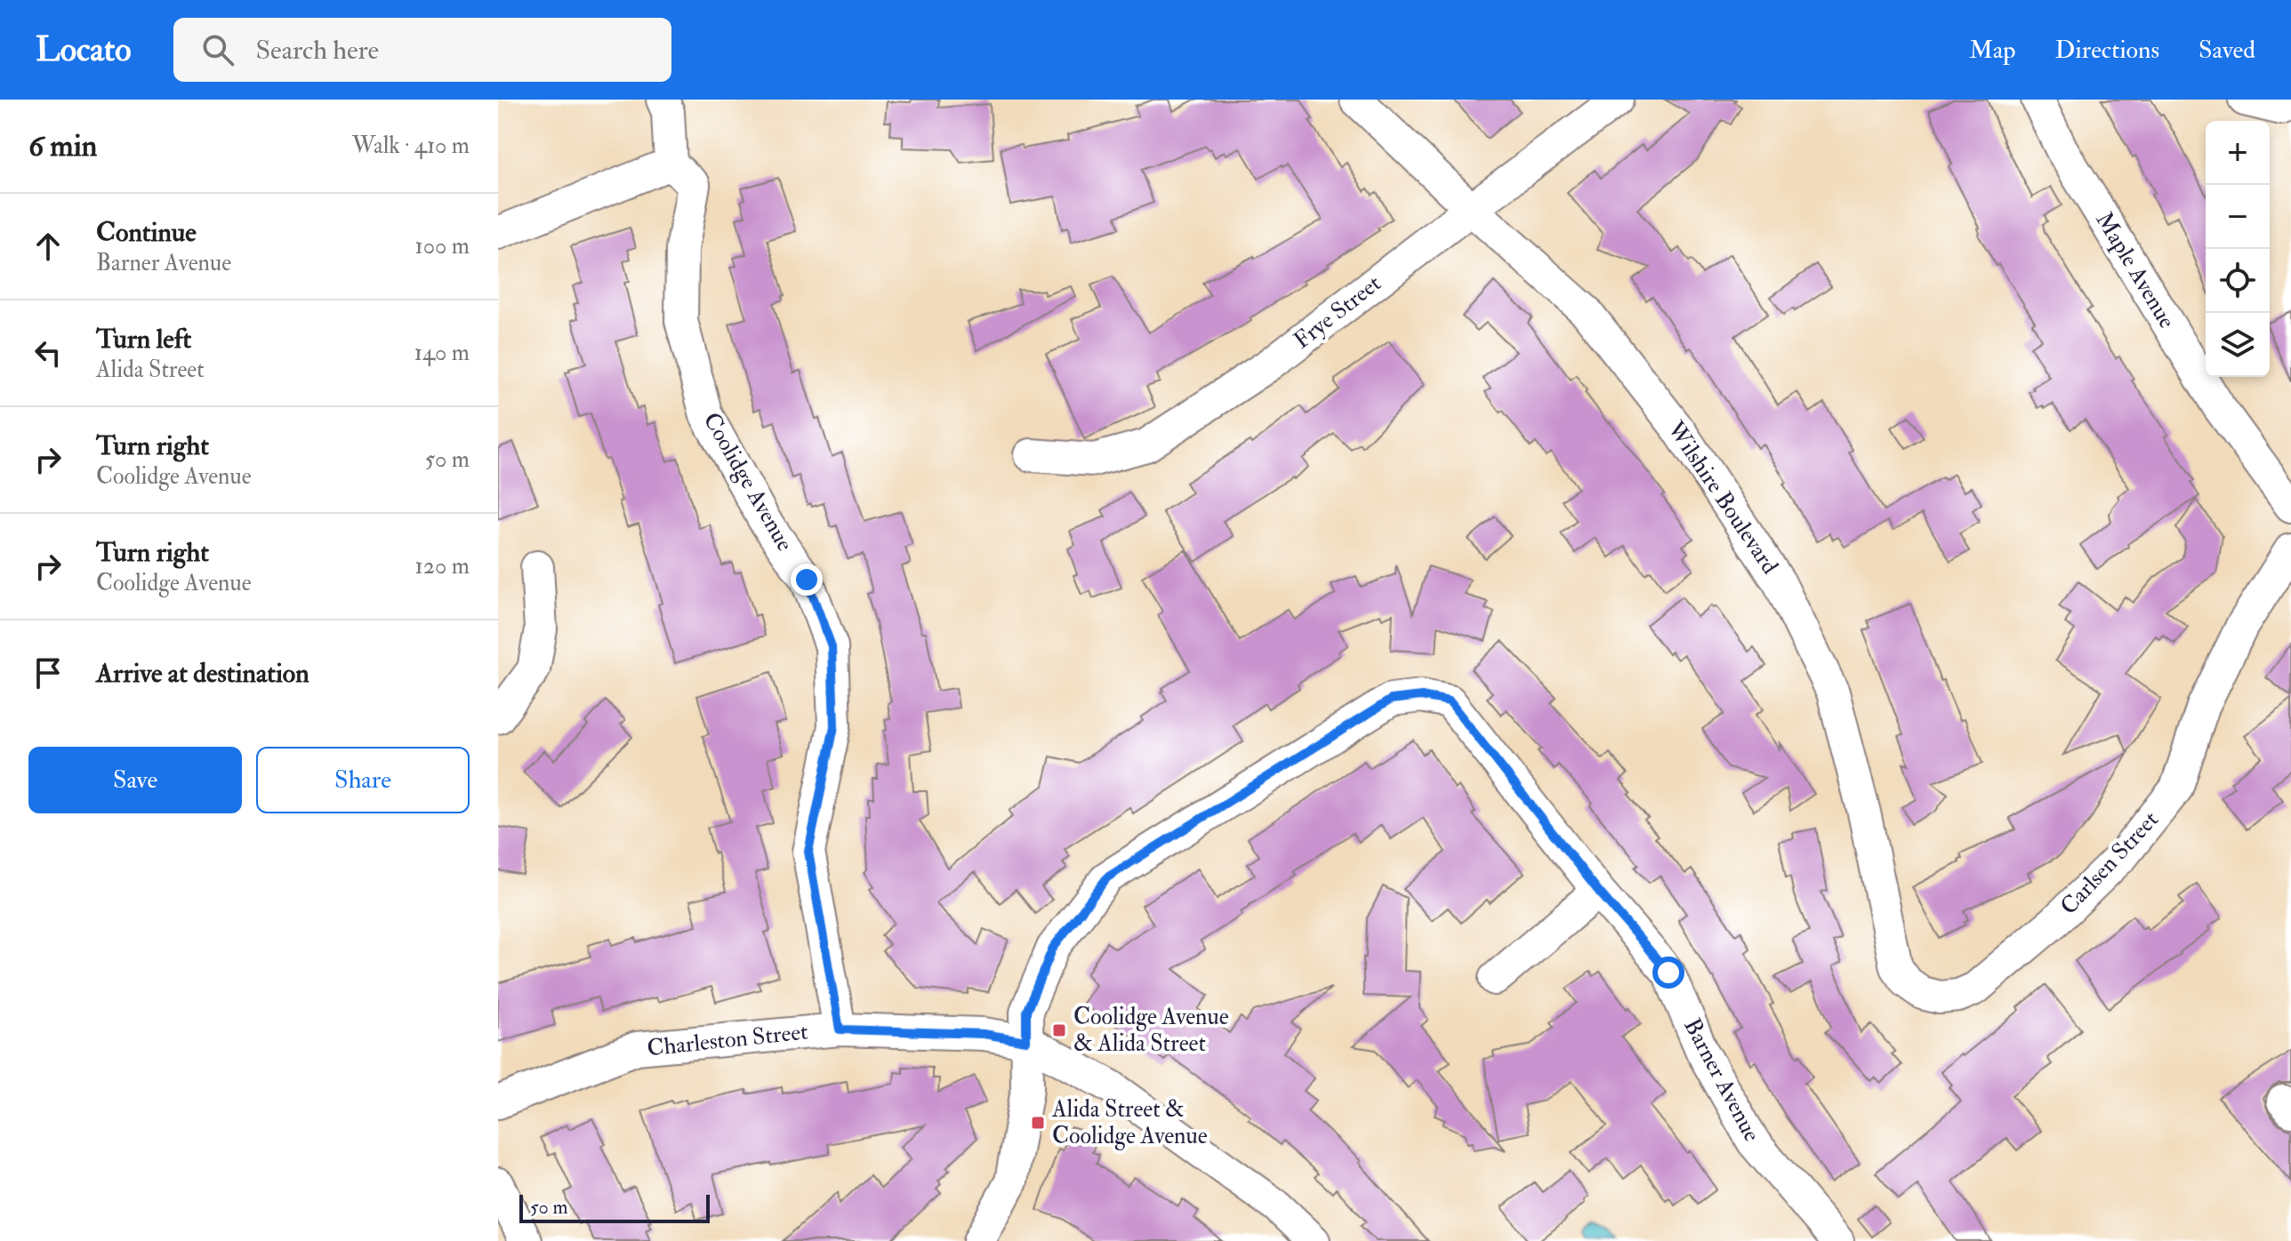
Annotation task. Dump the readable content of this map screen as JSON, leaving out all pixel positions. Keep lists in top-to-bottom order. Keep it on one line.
{"streets":{"street":["Maple Avenue","Frye Street","Coolidge Avenue","Wilshire Boulevard","Carlsen Street","Charleston Street","Barner Avenue"]},"crossings":[["Frye Street","Wilshire Boulevard"],["Coolidge Avenue","Charleston Street"],["Wilshire Boulevard","Carlsen Street"]],"places":{"transit":["Coolidge Avenue & Alida Street","Alida Street & Coolidge Avenue"]},"scale_bar":"50 m","page":{"header":"Locato","search":"Search here","nav":["Map","Directions","Saved"],"heading":["6 min","Walk · 410 m"],"map_buttons":["+","−"],"list":[["Continue","Barner Avenue","100 m"],["Turn left","Alida Street","140 m"],["Turn right","Coolidge Avenue","50 m"],["Turn right","Coolidge Avenue","120 m"],"Arrive at destination"],"buttons":["Save","Share"],"scale":"50 m"}}
